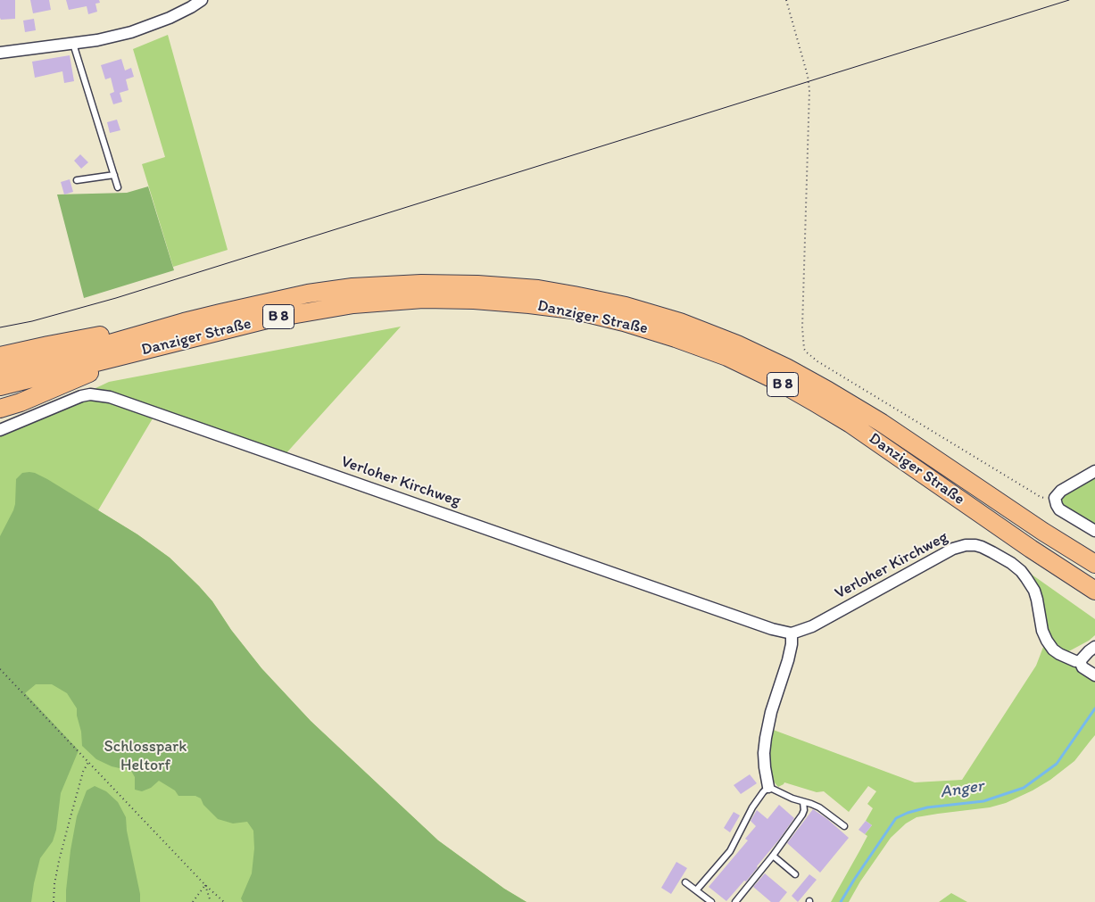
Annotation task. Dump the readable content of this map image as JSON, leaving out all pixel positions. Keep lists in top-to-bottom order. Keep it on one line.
{"streets":{"highway":["B 8","Danziger Straße"],"street":["Verloher Kirchweg"]},"water":["Anger"],"parks":["Schlosspark Heltorf"]}
